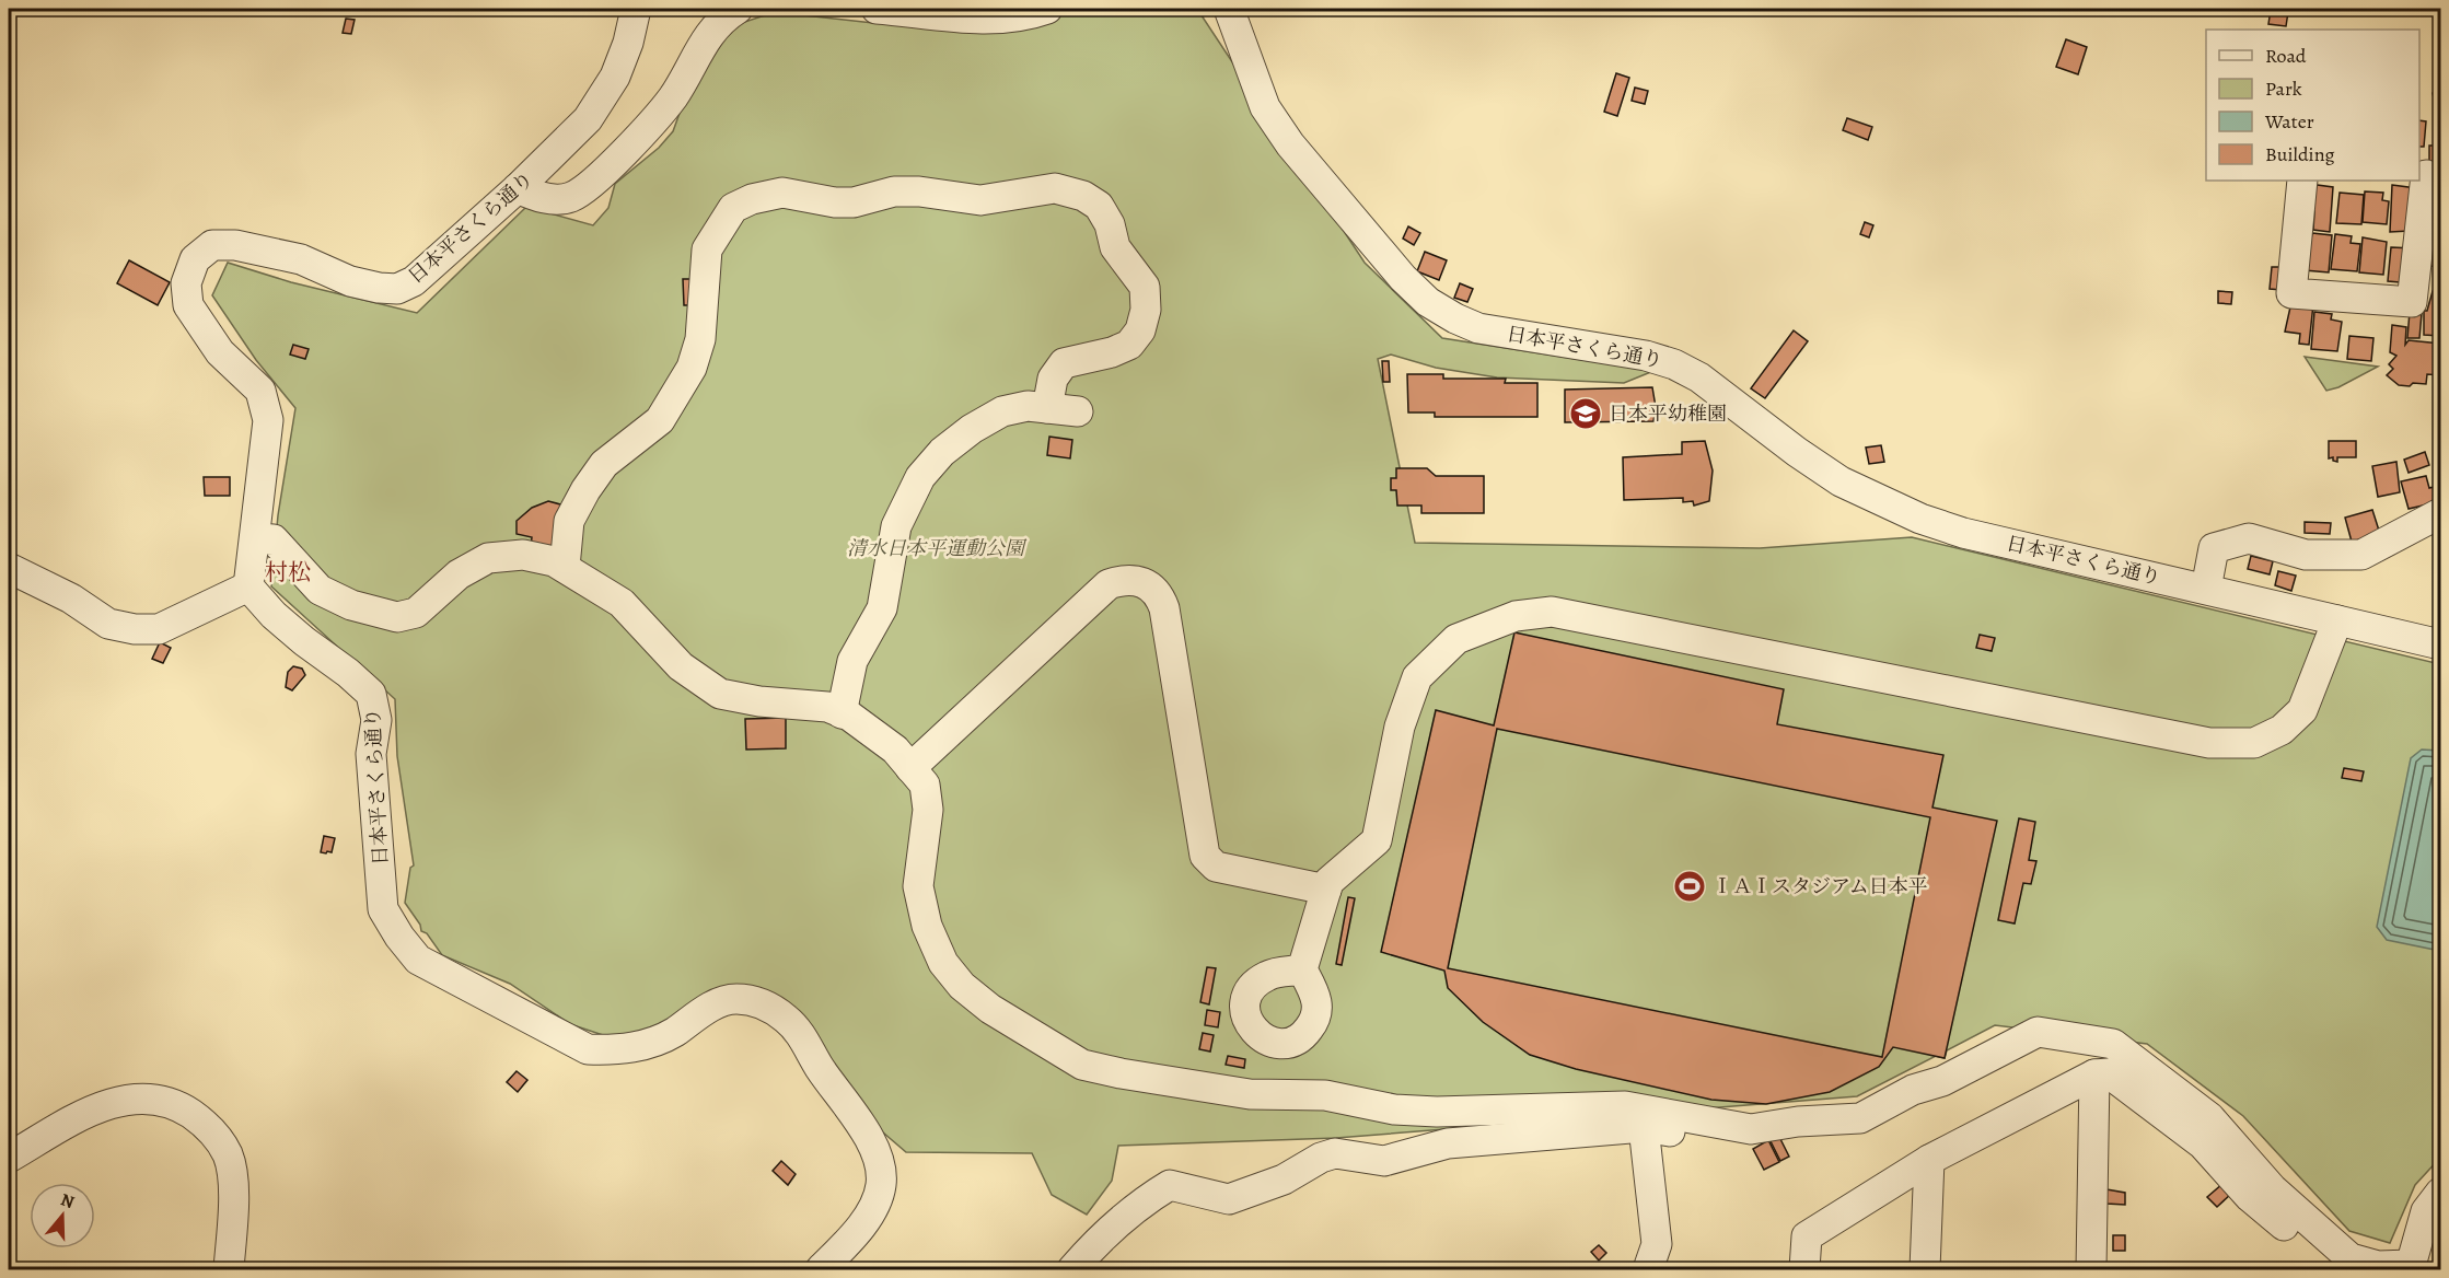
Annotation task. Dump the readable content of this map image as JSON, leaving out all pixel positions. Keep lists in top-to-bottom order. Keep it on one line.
{"streets":{"street":["日本平さくら通り"]},"districts":["村松"],"parks":["清水日本平運動公園"],"places":{"school or university":["日本平幼稚園"],"sports":["ＩＡＩスタジアム日本平"]},"legend":["Road","Park","Water","Building"],"north":"top"}
